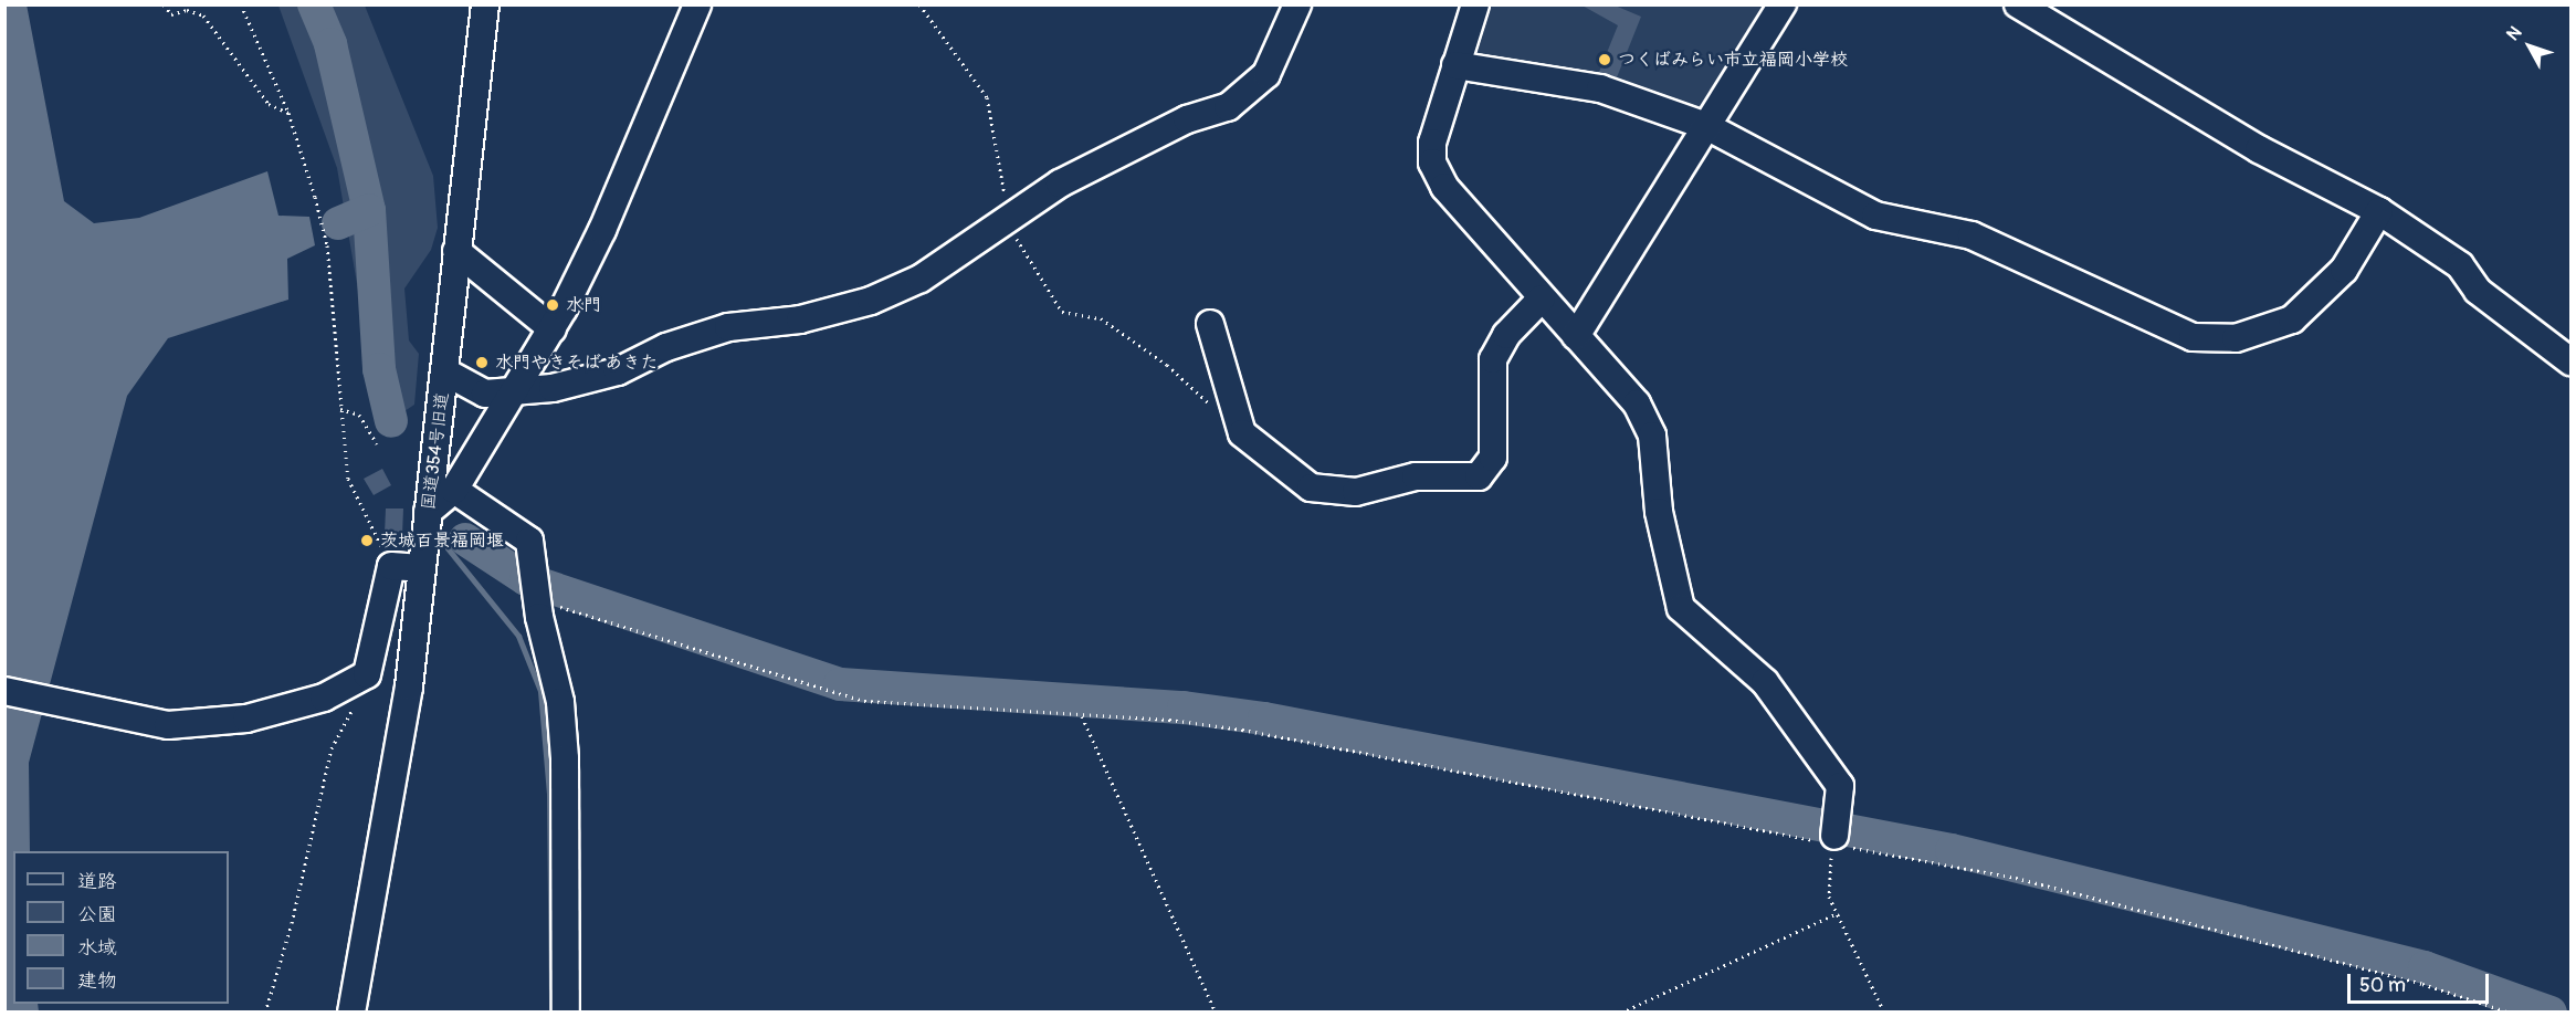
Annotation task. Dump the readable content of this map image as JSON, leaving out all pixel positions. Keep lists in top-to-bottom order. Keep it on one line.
{"streets":{"street":["国道354号旧道"]},"places":["つくばみらい市立福岡小学校","水門","水門やきそば あきた","茨城百景福岡堰"],"legend":["道路","公園","水域","建物"],"scale_bar":"50 m","north":"top left"}
